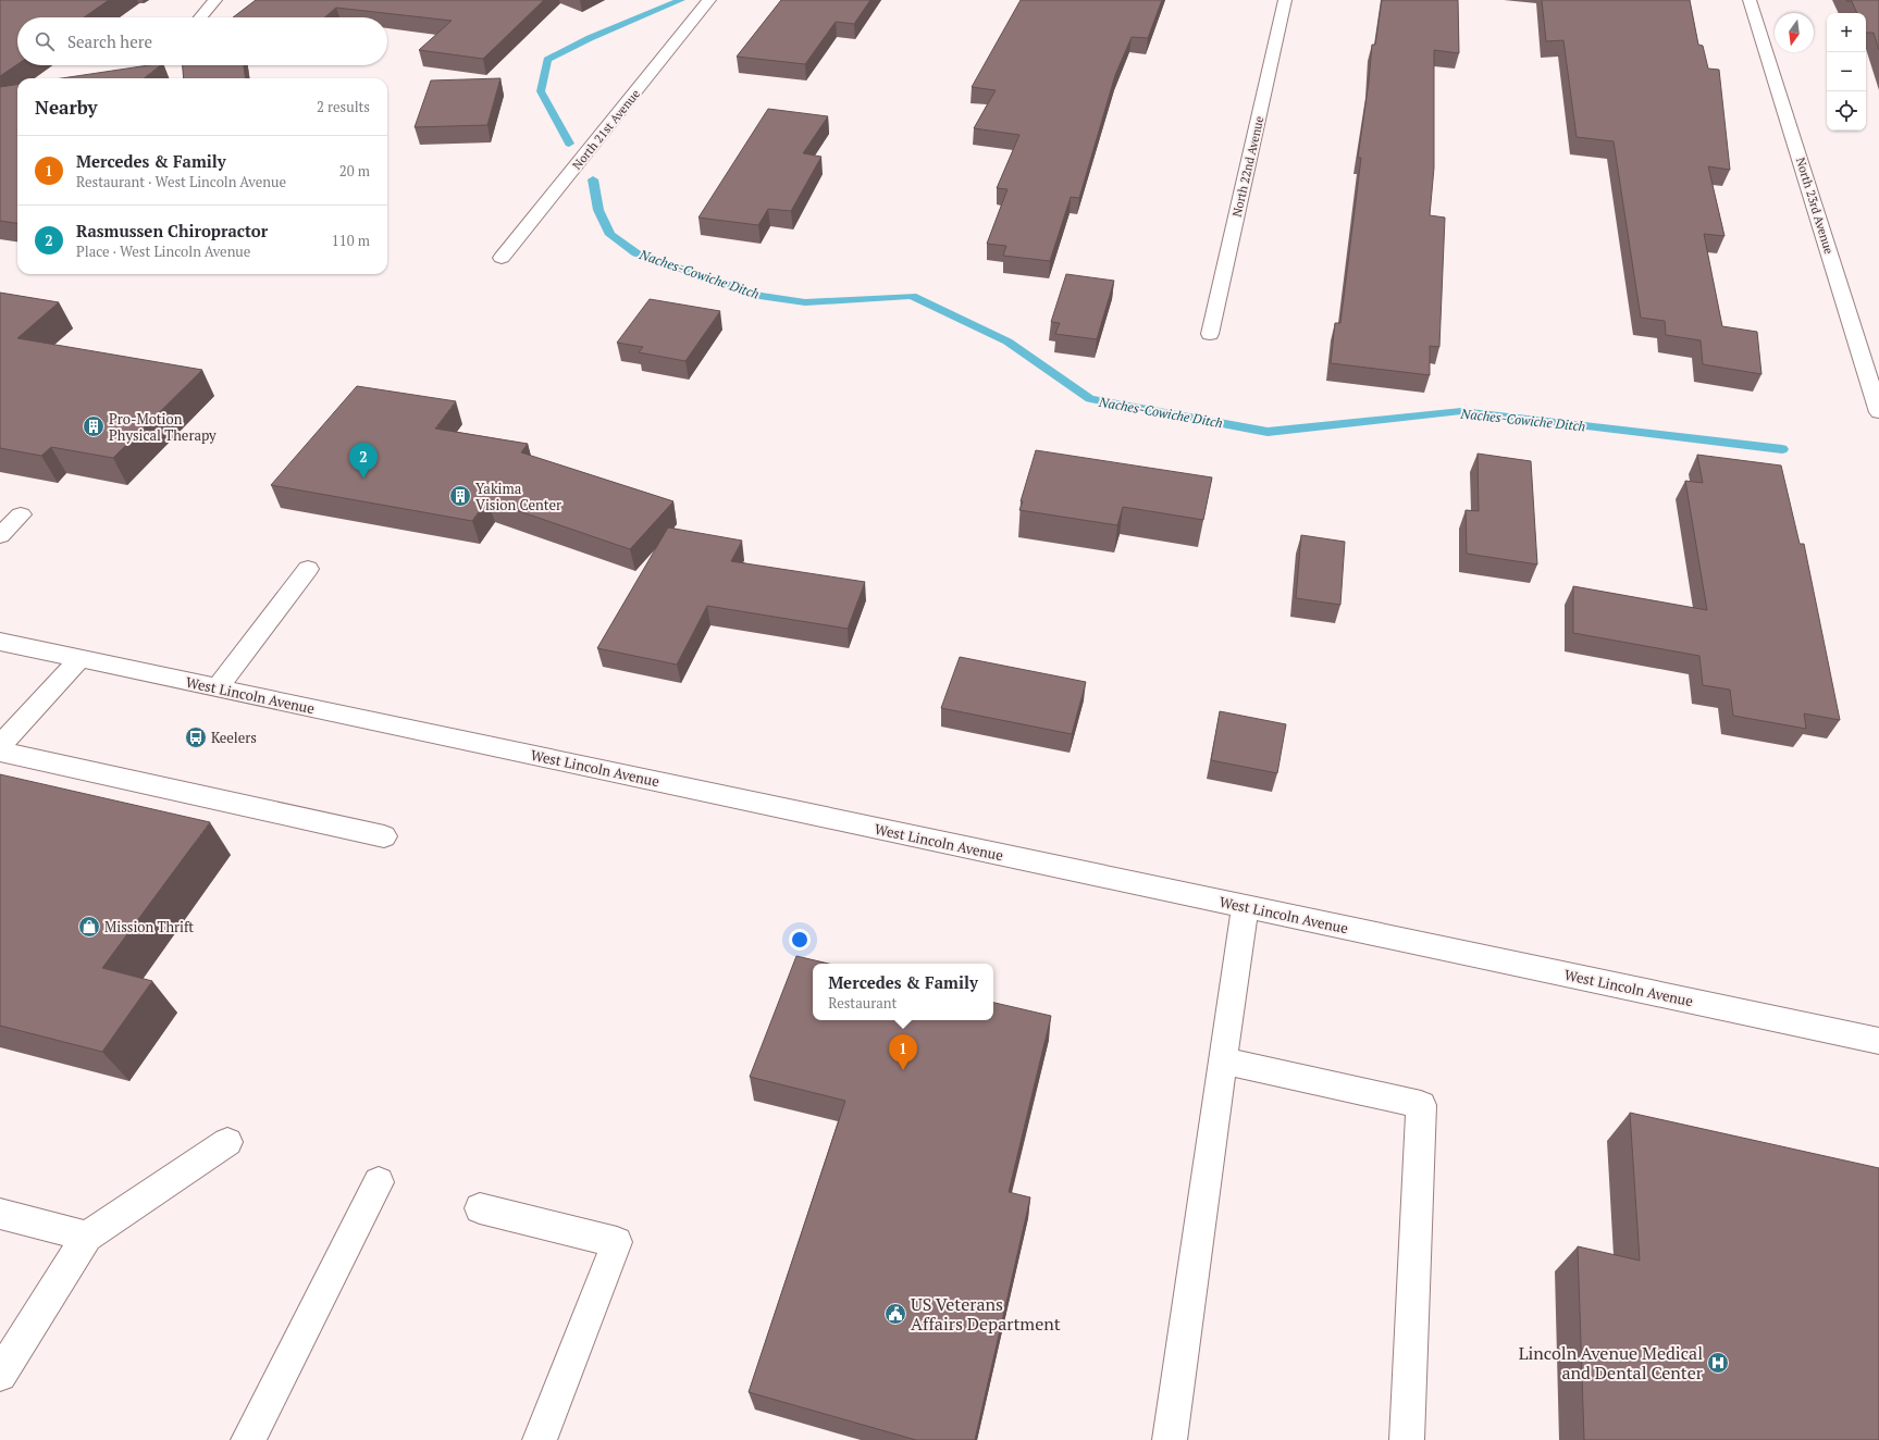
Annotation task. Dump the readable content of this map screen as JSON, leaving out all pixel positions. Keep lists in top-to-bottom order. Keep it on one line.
{"streets":{"street":["North 21st Avenue","North 22nd Avenue","North 23rd Avenue","West Lincoln Avenue"]},"water":["Naches-Cowiche Ditch"],"places":{"building":["Pro-Motion Physical Therapy","Yakima Vision Center"],"bus stop":["Keelers"],"shop":["Mission Thrift"],"public building":["US Veterans Affairs Department"],"hospital":["Lincoln Avenue Medical and Dental Center"]},"north":"bottom","page":{"map_buttons":["+","−"],"search":"Search here","heading":["Nearby","2 results"],"list":[{"mark":"1","name":"Mercedes & Family","note":"Restaurant · West Lincoln Avenue","value":"20 m"},{"mark":"2","name":"Rasmussen Chiropractor","note":"Place · West Lincoln Avenue","value":"110 m"}],"pins":["2","1"],"popup":["Mercedes & Family","Restaurant"]}}
